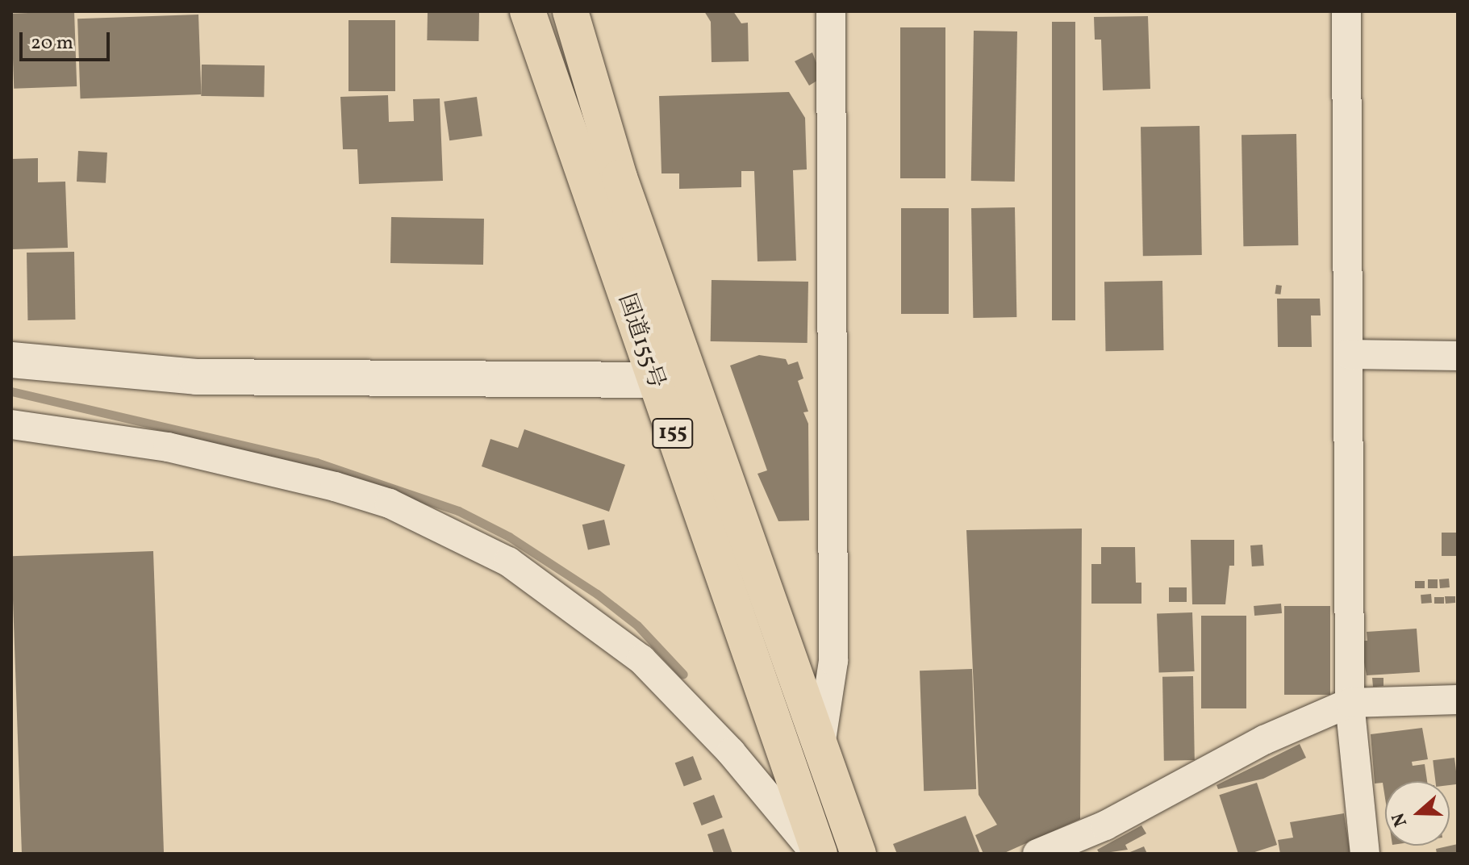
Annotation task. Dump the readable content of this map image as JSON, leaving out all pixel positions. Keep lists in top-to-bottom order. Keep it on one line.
{"streets":{"highway":["国道155号","155"]},"scale_bar":"20 m","north":"left"}
